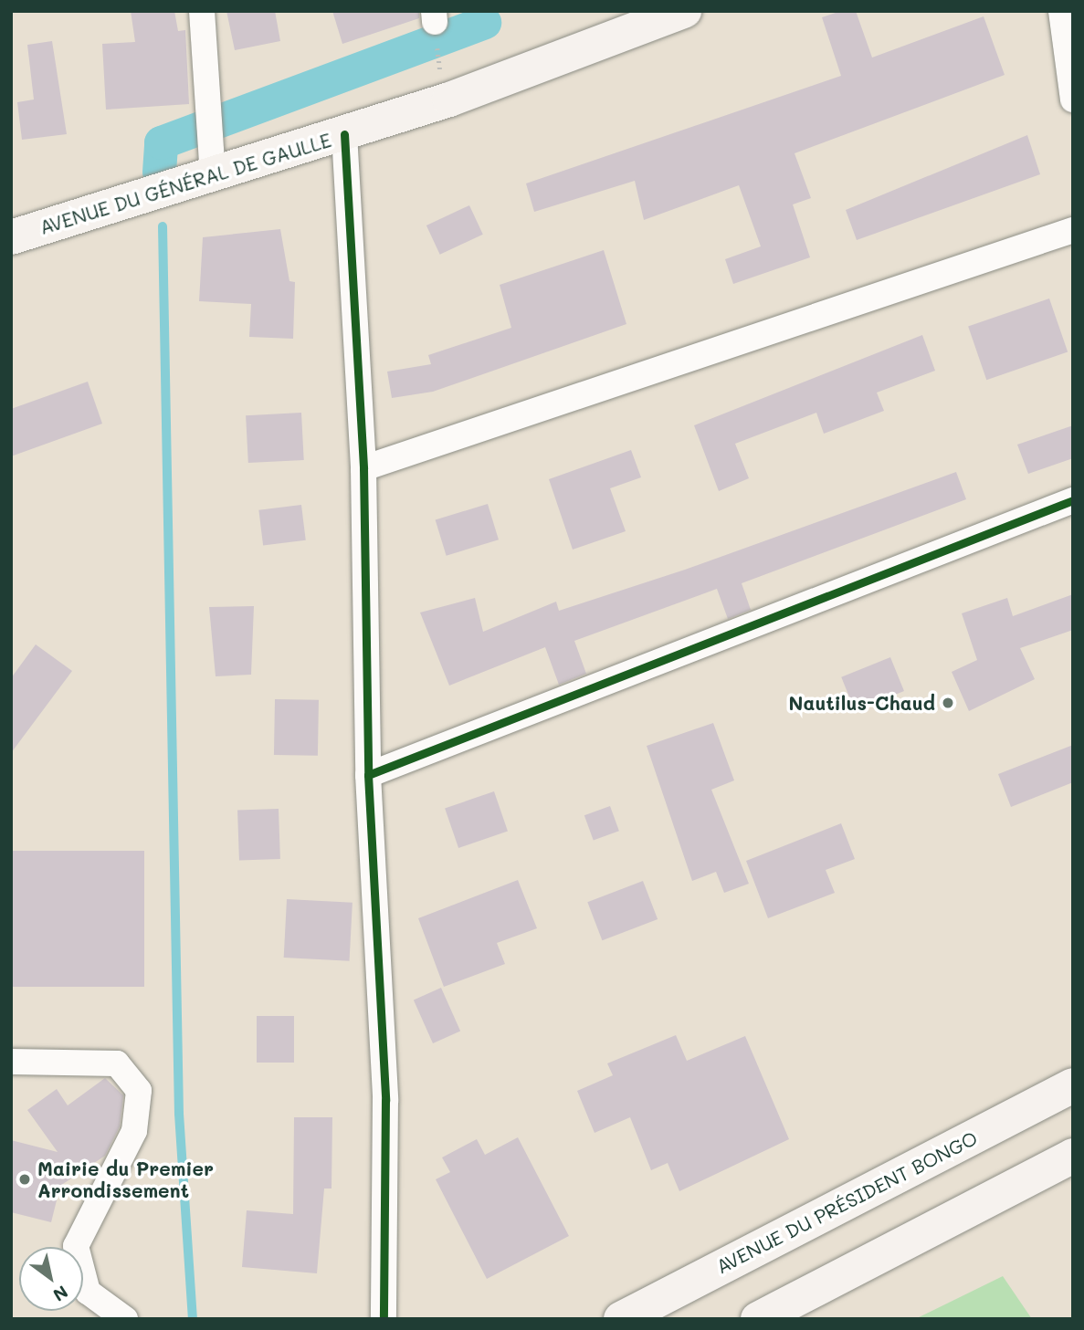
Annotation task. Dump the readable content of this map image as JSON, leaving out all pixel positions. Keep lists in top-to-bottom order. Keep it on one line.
{"streets":{"street":["AVENUE DU GÉNÉRAL DE GAULLE","AVENUE DU PRÉSIDENT BONGO"]},"places":["Nautilus-Chaud","Mairie du Premier Arrondissement"],"north":"bottom right"}
